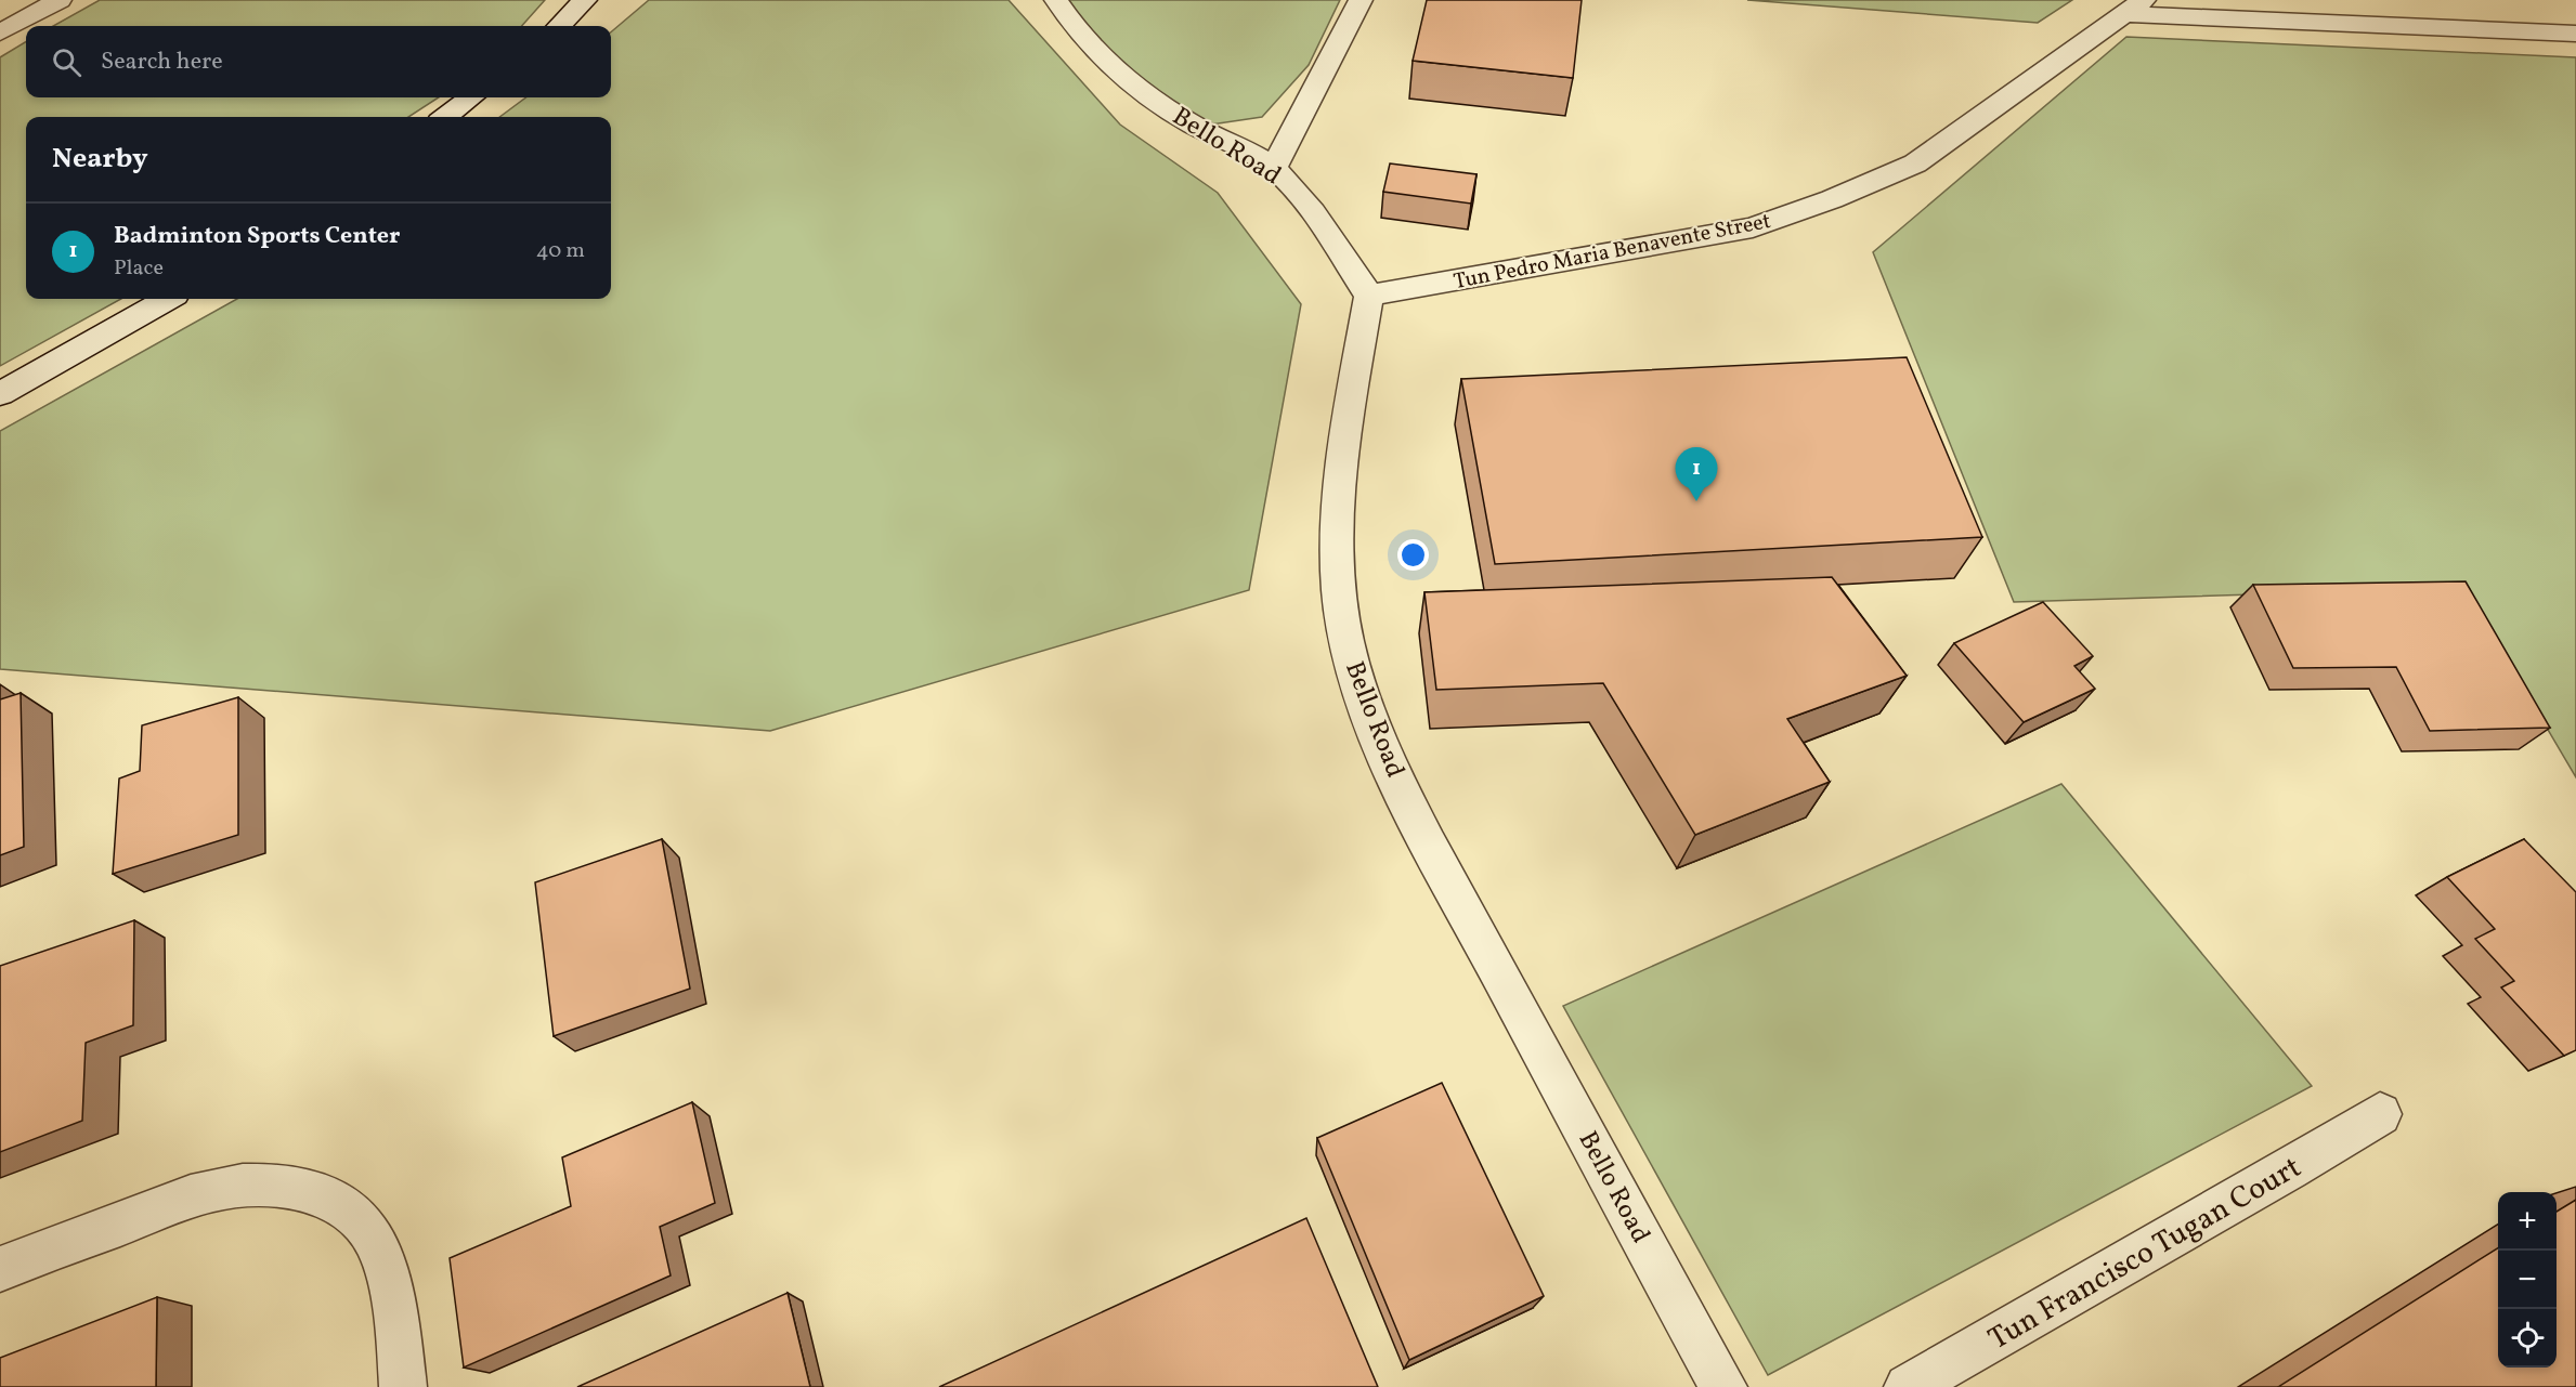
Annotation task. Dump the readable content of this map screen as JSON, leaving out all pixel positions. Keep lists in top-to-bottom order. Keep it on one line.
{"streets":{"street":["Bello Road","Tun Pedro Maria Benavente Street","Tun Francisco Tugan Court"]},"crossings":[["Bello Road","Tun Pedro Maria Benavente Street"]],"page":{"search":"Search here","heading":"Nearby","list":[{"mark":"1","name":"Badminton Sports Center","note":"Place","value":"40 m"}],"pins":"1","map_buttons":["+","−"]}}
